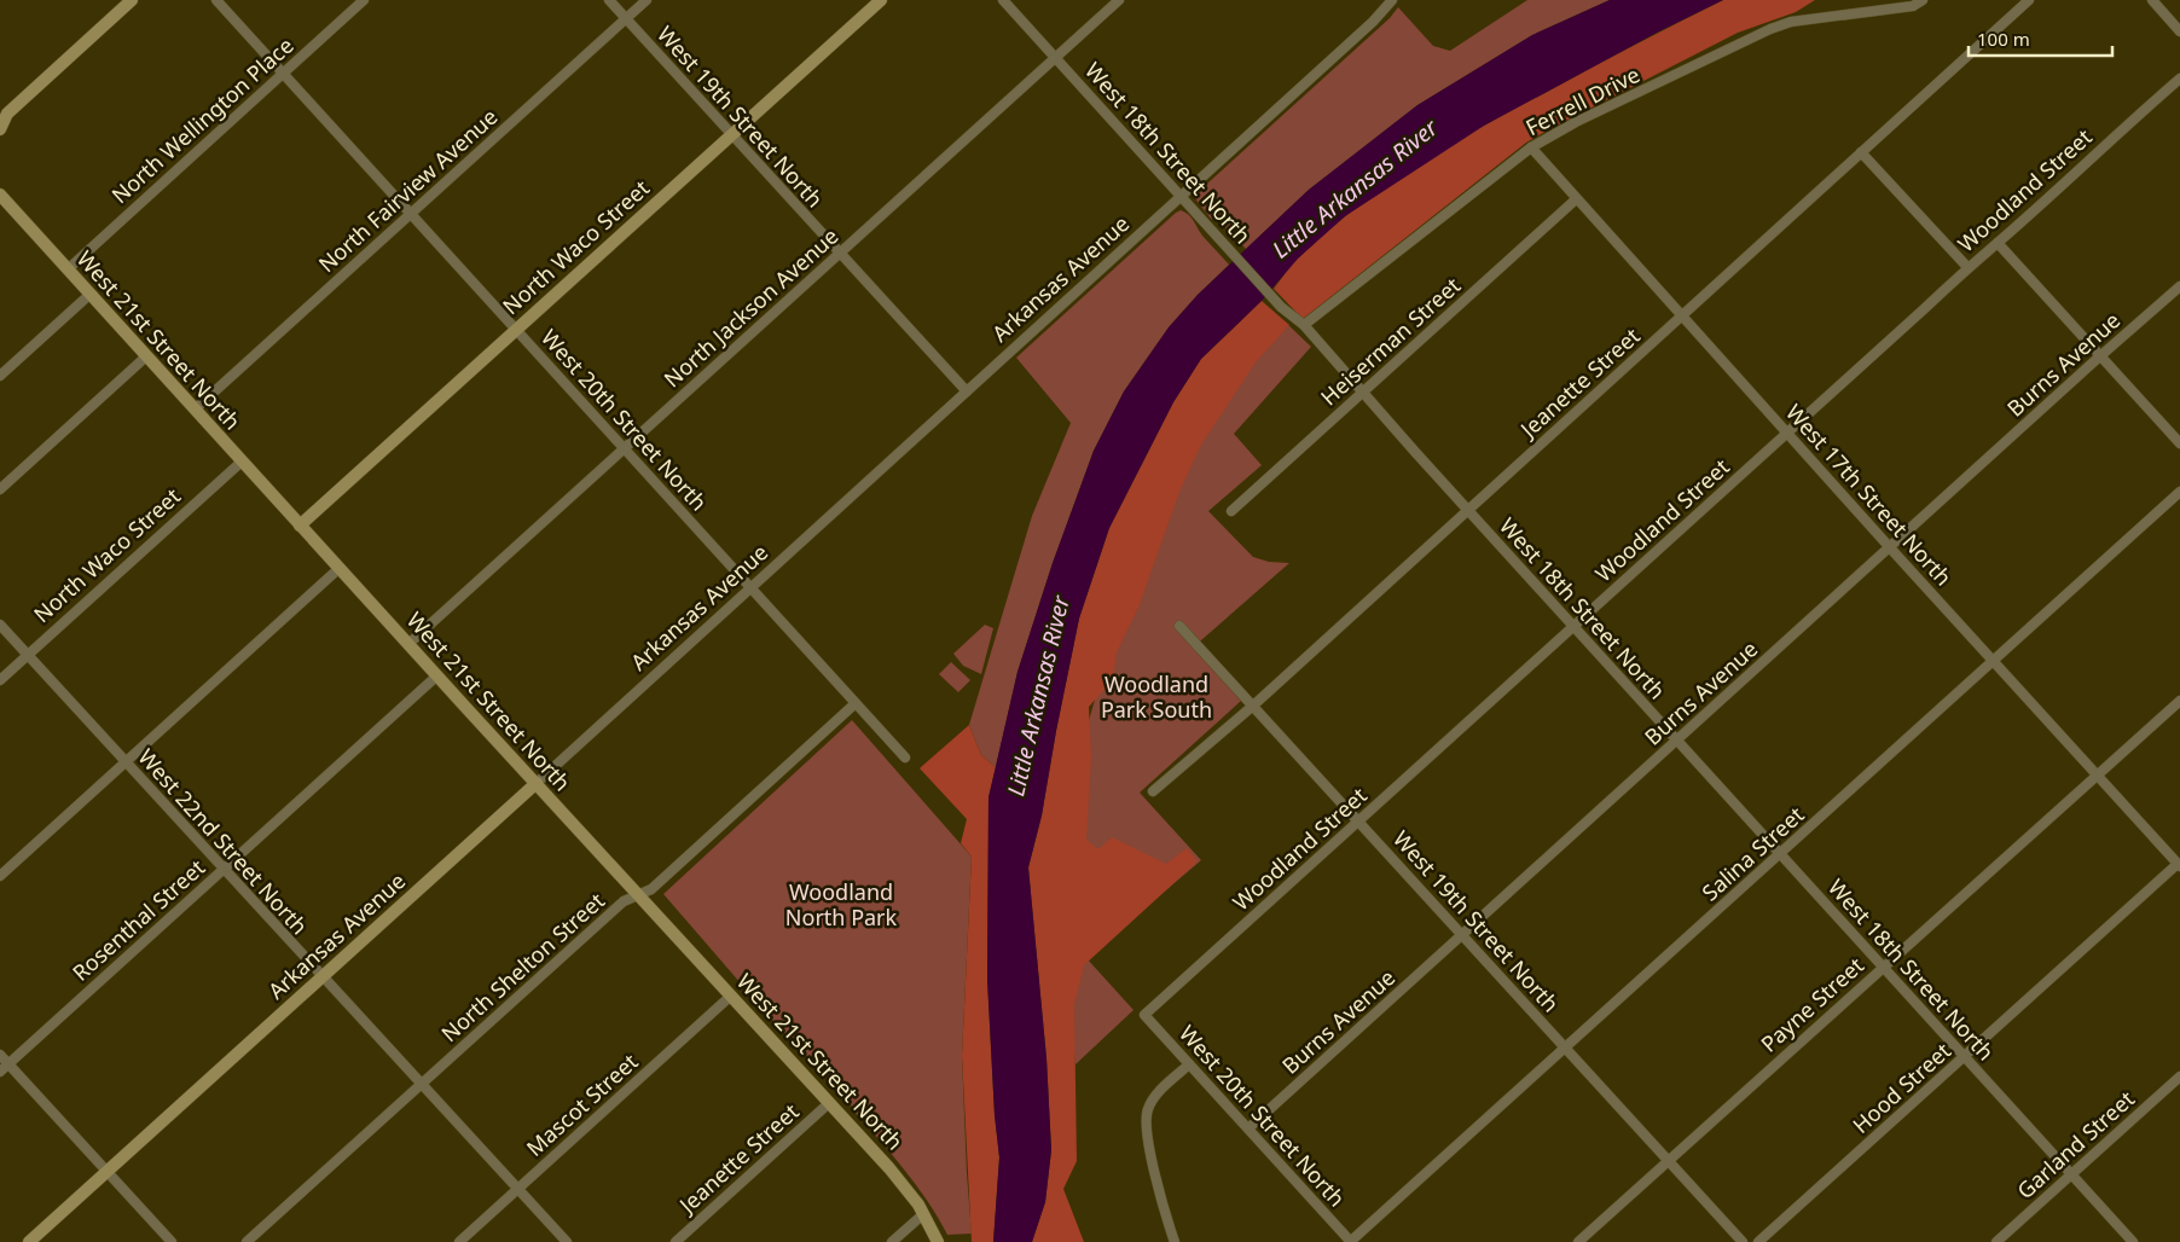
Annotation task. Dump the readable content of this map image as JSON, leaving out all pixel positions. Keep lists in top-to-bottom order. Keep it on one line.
{"streets":{"street":["Ferrell Drive","West 19th Street North","North Wellington Place","West 18th Street North","North Fairview Avenue","Woodland Street","North Waco Street","Arkansas Avenue","North Jackson Avenue","West 21st Street North","Heiserman Street","Burns Avenue","Jeanette Street","West 20th Street North","West 17th Street North","West 22nd Street North","Salina Street","Rosenthal Street","North Shelton Street","Payne Street","Hood Street","Mascot Street","Garland Street"]},"crossings":[["Ferrell Drive","West 18th Street North"],["Ferrell Drive","West 17th Street North"],["West 19th Street North","North Fairview Avenue"],["West 19th Street North","Woodland Street"],["West 19th Street North","North Waco Street"],["West 19th Street North","Arkansas Avenue"],["West 19th Street North","North Jackson Avenue"],["West 19th Street North","Burns Avenue"],["West 19th Street North","Jeanette Street"],["West 19th Street North","Salina Street"],["West 19th Street North","Payne Street"],["North Wellington Place","West 21st Street North"],["North Wellington Place","West 20th Street North"],["West 18th Street North","Woodland Street"],["West 18th Street North","Arkansas Avenue"],["West 18th Street North","North Jackson Avenue"],["West 18th Street North","Heiserman Street"],["West 18th Street North","Burns Avenue"],["West 18th Street North","Jeanette Street"],["West 18th Street North","Salina Street"],["West 18th Street North","Payne Street"],["West 18th Street North","Hood Street"],["West 18th Street North","Garland Street"],["North Fairview Avenue","West 21st Street North"],["North Fairview Avenue","West 20th Street North"],["Woodland Street","West 20th Street North"],["Woodland Street","West 17th Street North"],["North Waco Street","West 21st Street North"],["North Waco Street","West 20th Street North"],["North Waco Street","West 22nd Street North"],["Arkansas Avenue","West 21st Street North"],["Arkansas Avenue","West 20th Street North"],["Arkansas Avenue","West 22nd Street North"],["North Jackson Avenue","West 21st Street North"],["North Jackson Avenue","West 20th Street North"],["West 21st Street North","Jeanette Street"],["West 21st Street North","Rosenthal Street"],["West 21st Street North","North Shelton Street"],["West 21st Street North","Mascot Street"],["Heiserman Street","West 17th Street North"],["Burns Avenue","West 20th Street North"],["Burns Avenue","West 17th Street North"],["Jeanette Street","West 17th Street North"],["West 20th Street North","Salina Street"],["West 20th Street North","North Shelton Street"],["West 17th Street North","Salina Street"],["West 17th Street North","Payne Street"],["West 17th Street North","Hood Street"],["West 22nd Street North","Rosenthal Street"],["West 22nd Street North","North Shelton Street"],["West 22nd Street North","Mascot Street"]],"water":["Little Arkansas River"],"parks":["Woodland Park South","Woodland North Park"],"scale_bar":"100 m"}
